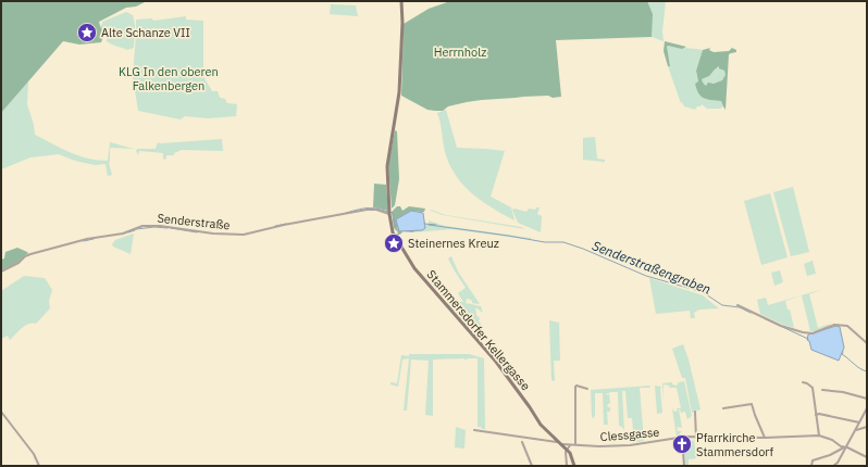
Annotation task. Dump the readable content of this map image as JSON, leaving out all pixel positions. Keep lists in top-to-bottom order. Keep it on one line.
{"streets":{"street":["Senderstraße","Stammersdorfer Kellergasse","Clessgasse"]},"crossings":[["Senderstraße","Stammersdorfer Kellergasse"],["Stammersdorfer Kellergasse","Clessgasse"]],"water":["Senderstraßengraben"],"parks":["Herrnholz","KLG In den oberen Falkenbergen"],"places":{"place":["Alte Schanze VII","Steinernes Kreuz"],"church":["Pfarrkirche Stammersdorf"]}}
